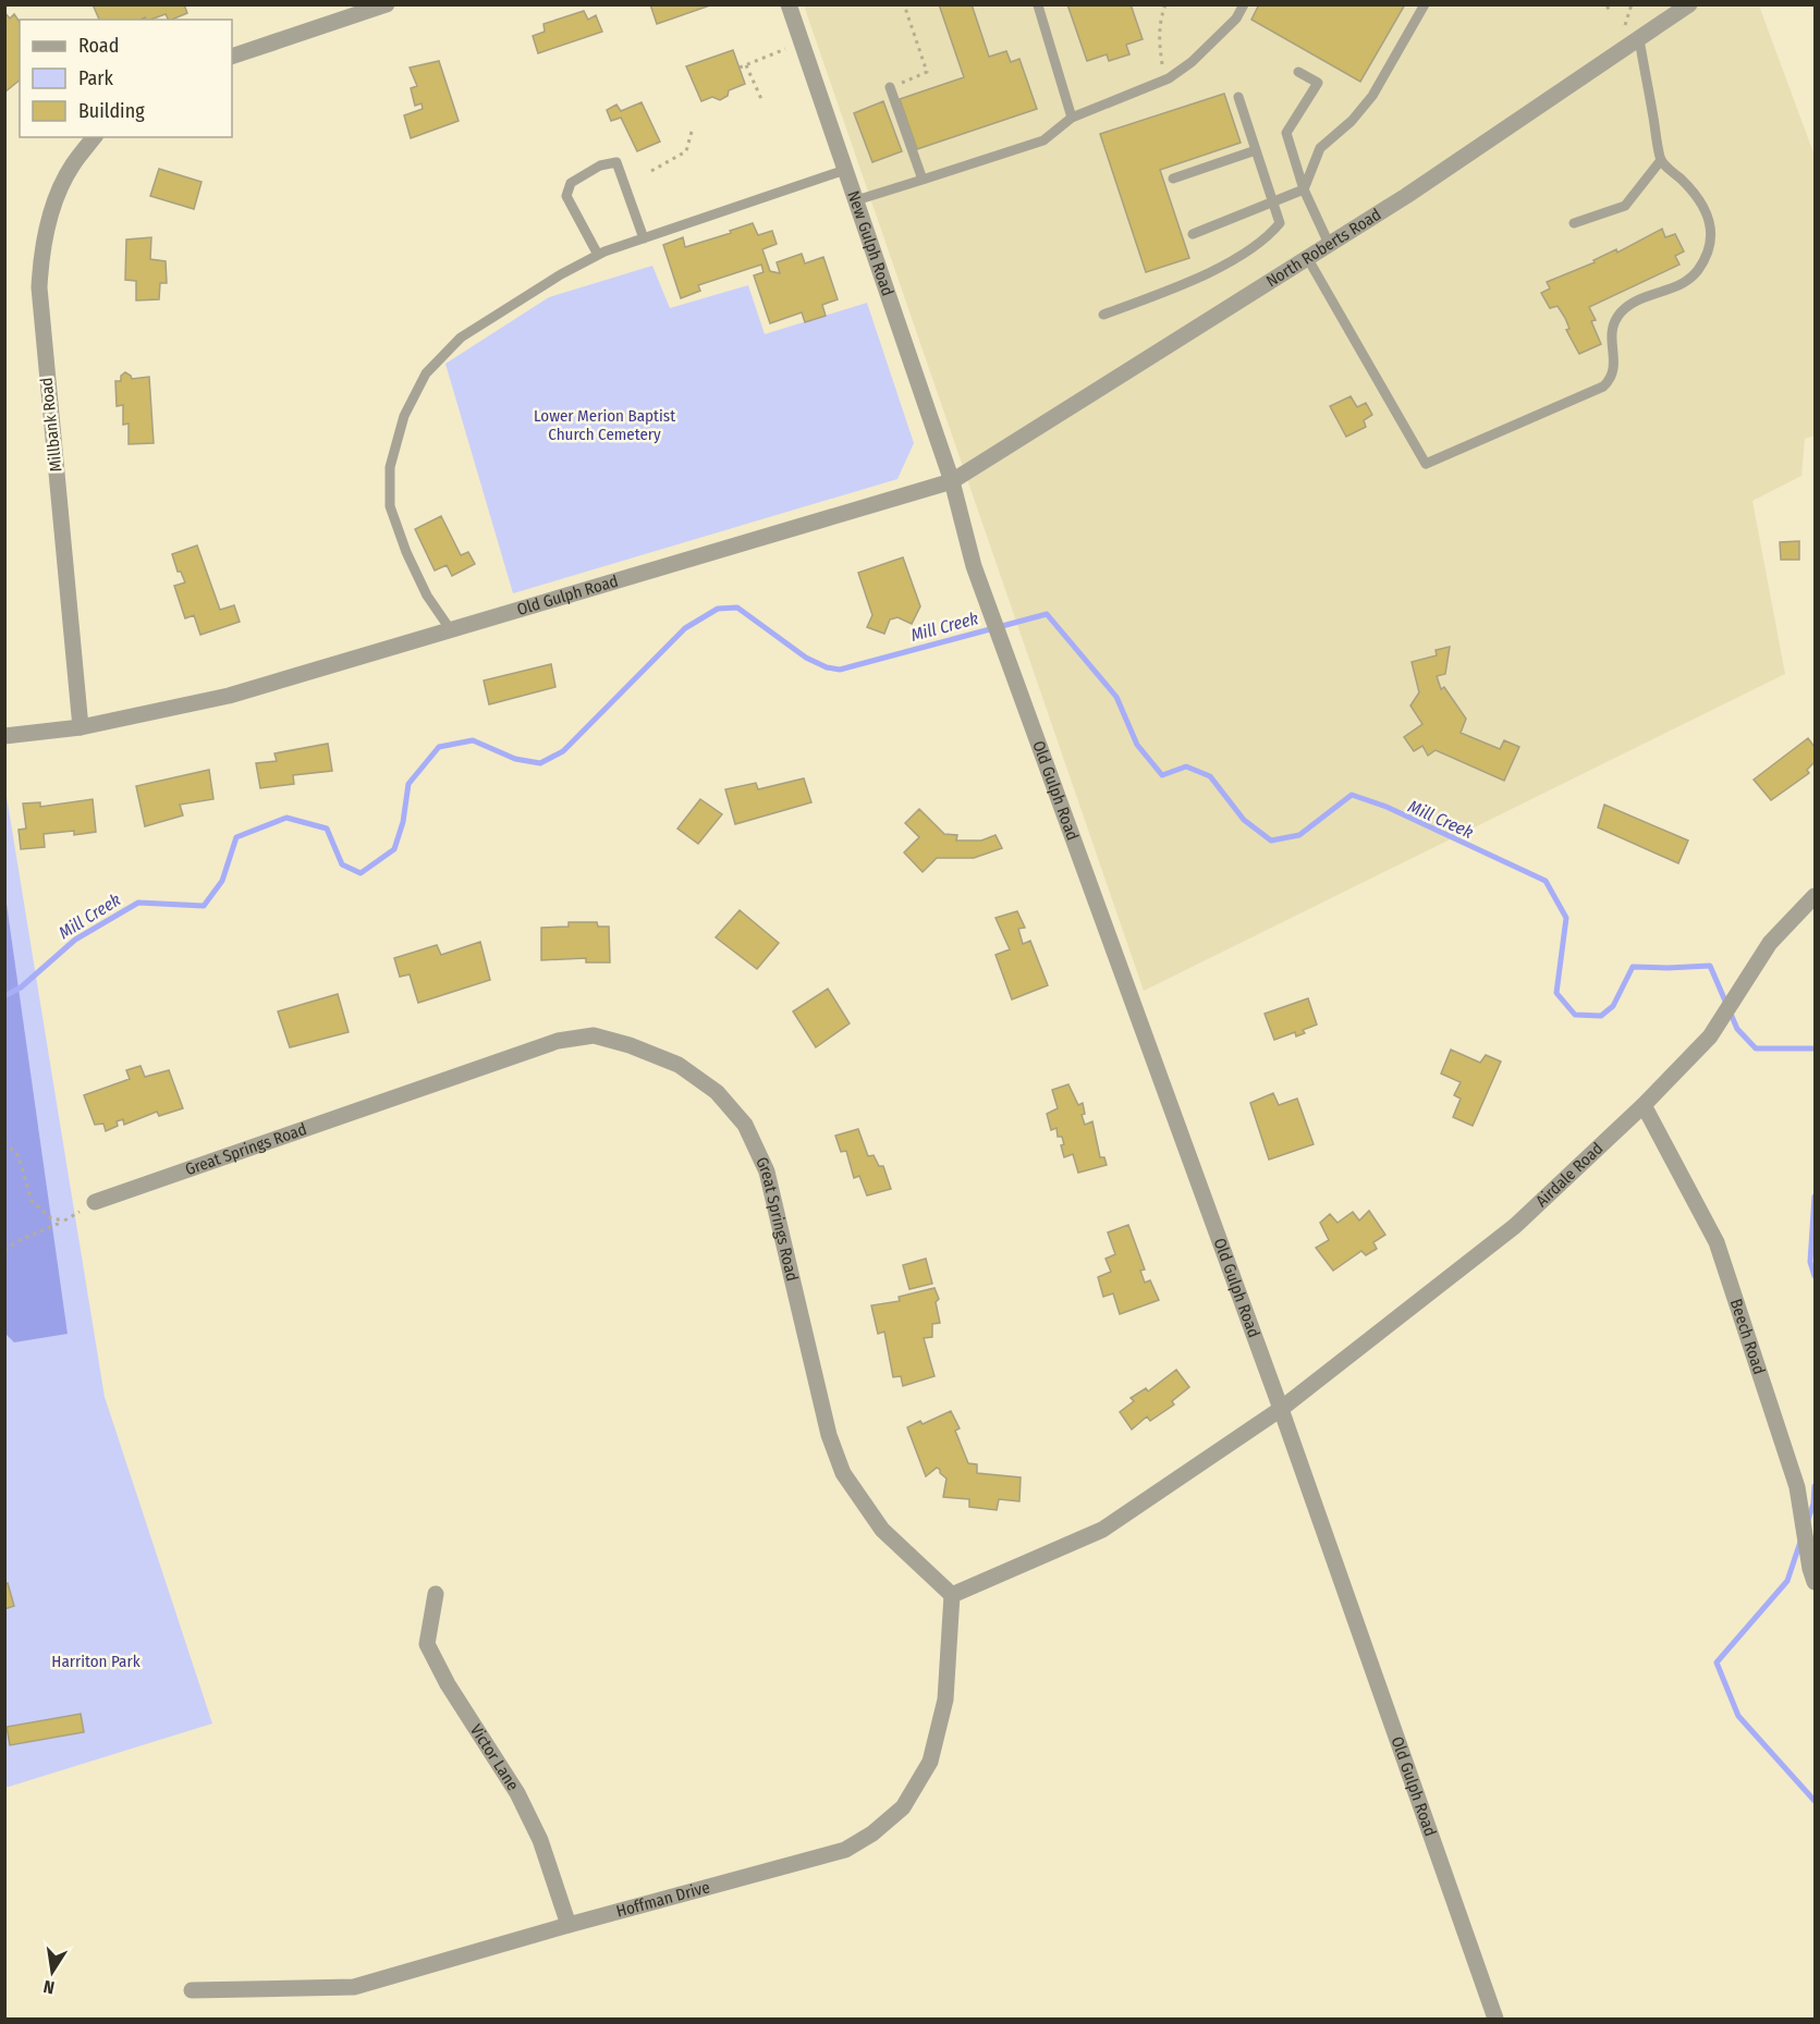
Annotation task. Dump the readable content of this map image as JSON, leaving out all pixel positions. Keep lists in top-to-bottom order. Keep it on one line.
{"streets":{"street":["New Gulph Road","North Roberts Road","Millbank Road","Old Gulph Road","Great Springs Road","Airdale Road","Beech Road","Victor Lane","Hoffman Drive"]},"crossings":[["New Gulph Road","North Roberts Road"],["New Gulph Road","Old Gulph Road"],["North Roberts Road","Old Gulph Road"],["Millbank Road","Old Gulph Road"],["Old Gulph Road","Airdale Road"],["Great Springs Road","Hoffman Drive"],["Airdale Road","Beech Road"],["Victor Lane","Hoffman Drive"]],"water":["Mill Creek"],"parks":["Lower Merion Baptist Church Cemetery","Harriton Park"],"legend":["Road","Park","Building"],"north":"bottom"}
